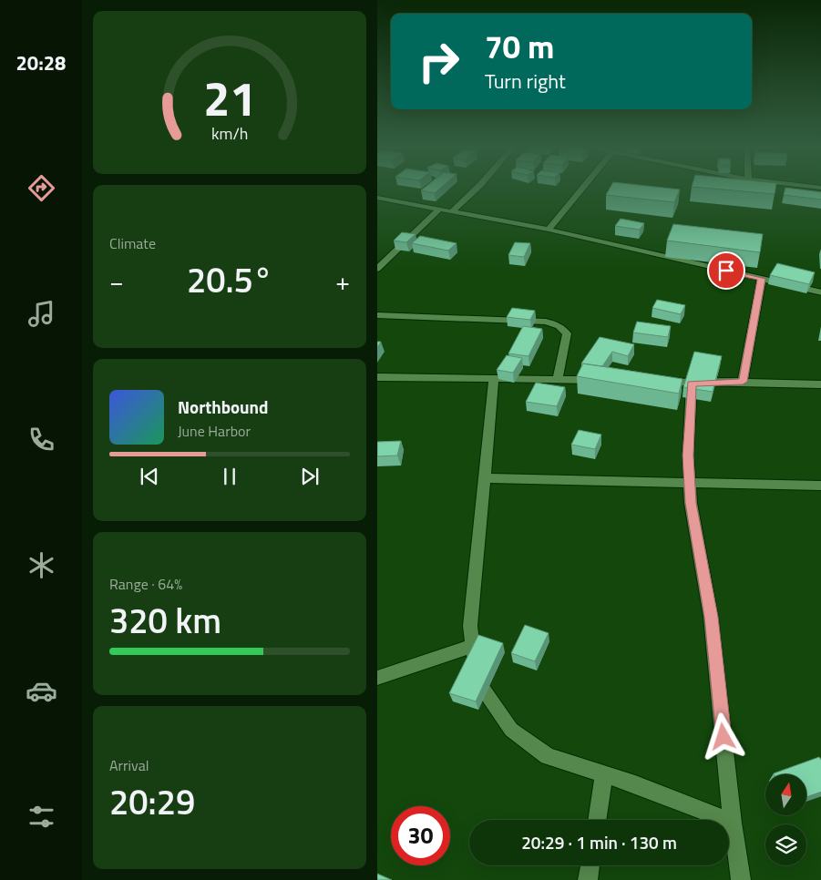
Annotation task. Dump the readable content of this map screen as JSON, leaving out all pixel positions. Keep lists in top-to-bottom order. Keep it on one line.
{"north":"top","page":{"tabs":"20:28","turn":["70 m","Turn right"],"tile":["Climate",["Range · 64%","320 km"],["Arrival","20:29"]],"heat":["−","20.5°","+"],"song":["Northbound","June Harbor"],"limit":"30","trip":"20:29 · 1 min · 130 m","gauge":["21","km/h"]}}
